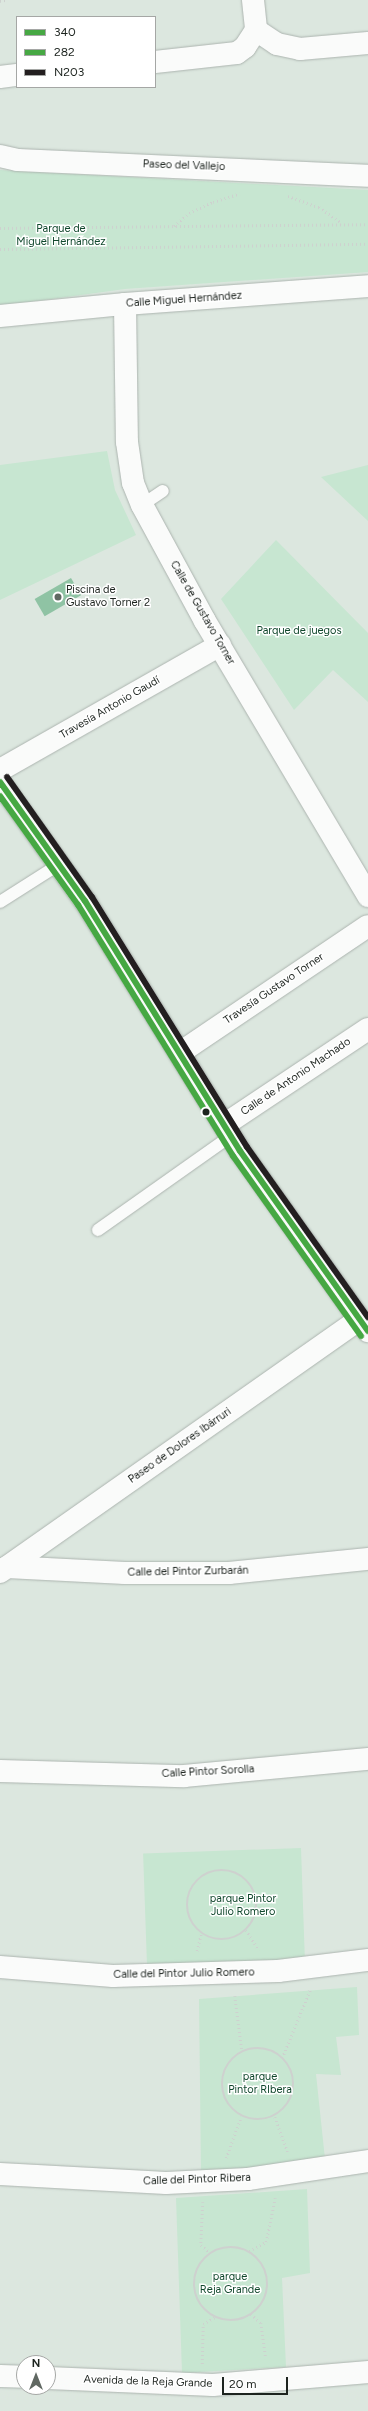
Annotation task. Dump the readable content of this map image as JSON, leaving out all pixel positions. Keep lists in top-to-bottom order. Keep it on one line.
{"streets":{"street":["Paseo del Vallejo","Calle Miguel Hernández","Calle de Gustavo Torner","Travesía Antonio Gaudí","Travesía Gustavo Torner","Calle de Antonio Machado","Paseo de Dolores Ibárruri","Calle del Pintor Zurbarán","Calle Pintor Sorolla","Calle del Pintor Julio Romero","Calle del Pintor Ribera","Avenida de la Reja Grande"]},"crossings":[["Calle Miguel Hernández","Calle de Gustavo Torner"],["Calle de Gustavo Torner","Travesía Antonio Gaudí"],["Paseo de Dolores Ibárruri","Calle del Pintor Zurbarán"]],"parks":["Parque de Miguel Hernández","Parque de juegos","parque Pintor Julio Romero","parque Pintor RIbera","parque Reja Grande"],"places":["Piscina de Gustavo Torner 2"],"lines":["transit line N203","transit line 340","transit line 282"],"legend":["340","282","N203"],"scale_bar":"20 m","north":"top"}
